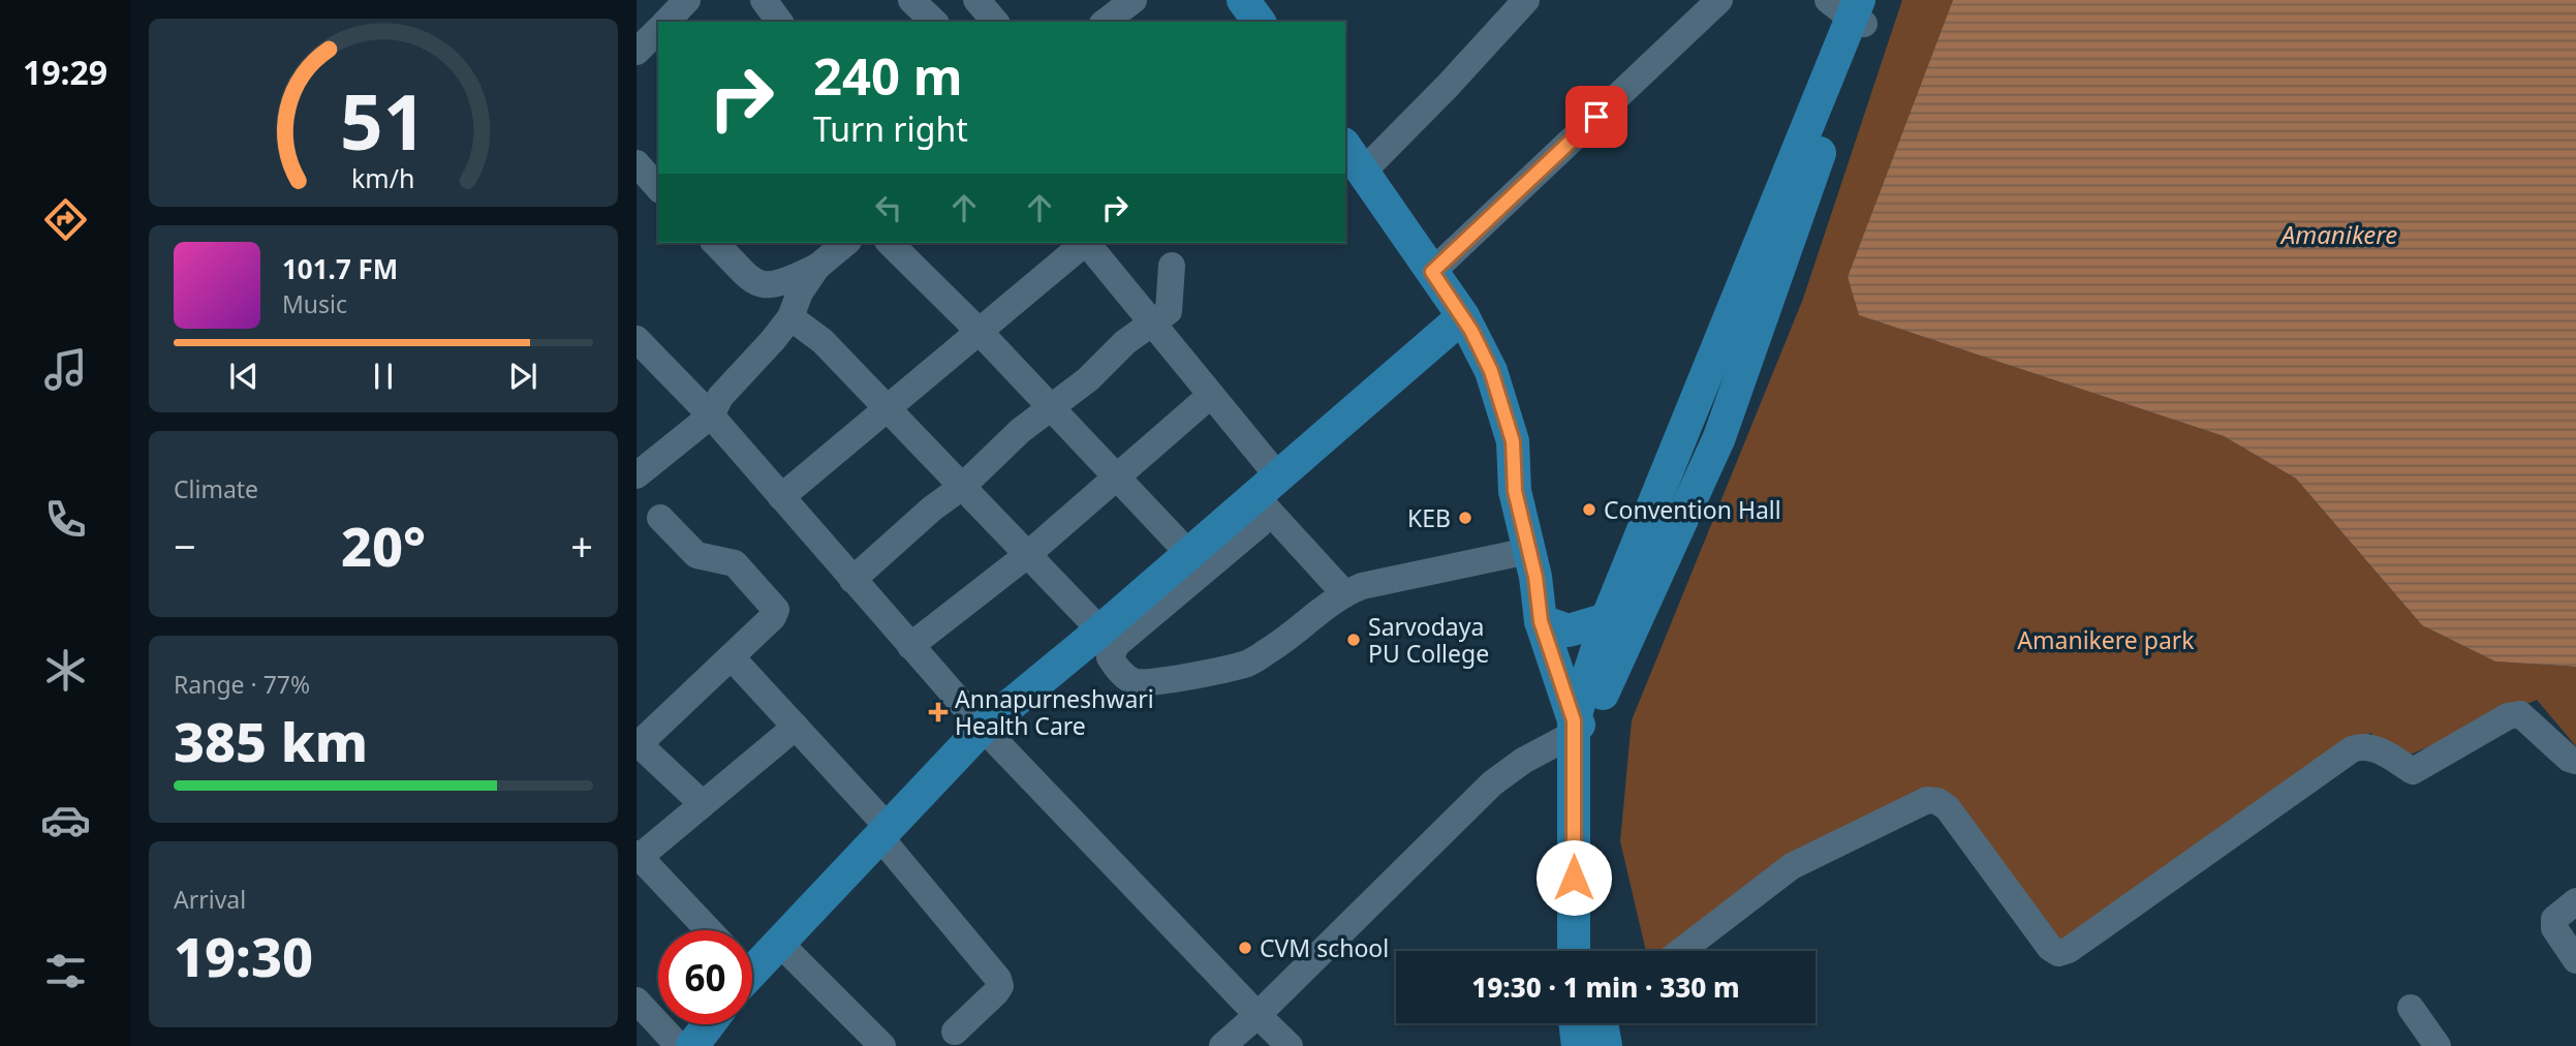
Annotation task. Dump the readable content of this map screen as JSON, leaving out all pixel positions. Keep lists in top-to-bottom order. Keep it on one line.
{"water":["Amanikere"],"parks":["Amanikere park"],"places":{"other":["Convention Hall","KEB","Sarvodaya PU College","CVM school"],"health":["Annapurneshwari Health Care"]},"page":{"tabs":"19:29","turn":["240 m","Turn right"],"song":["101.7 FM","Music"],"tile":["Climate",["Range · 77%","385 km"],["Arrival","19:30"]],"heat":["−","20°","+"],"limit":"60","trip":"19:30 · 1 min · 330 m","gauge":["51","km/h"]}}
